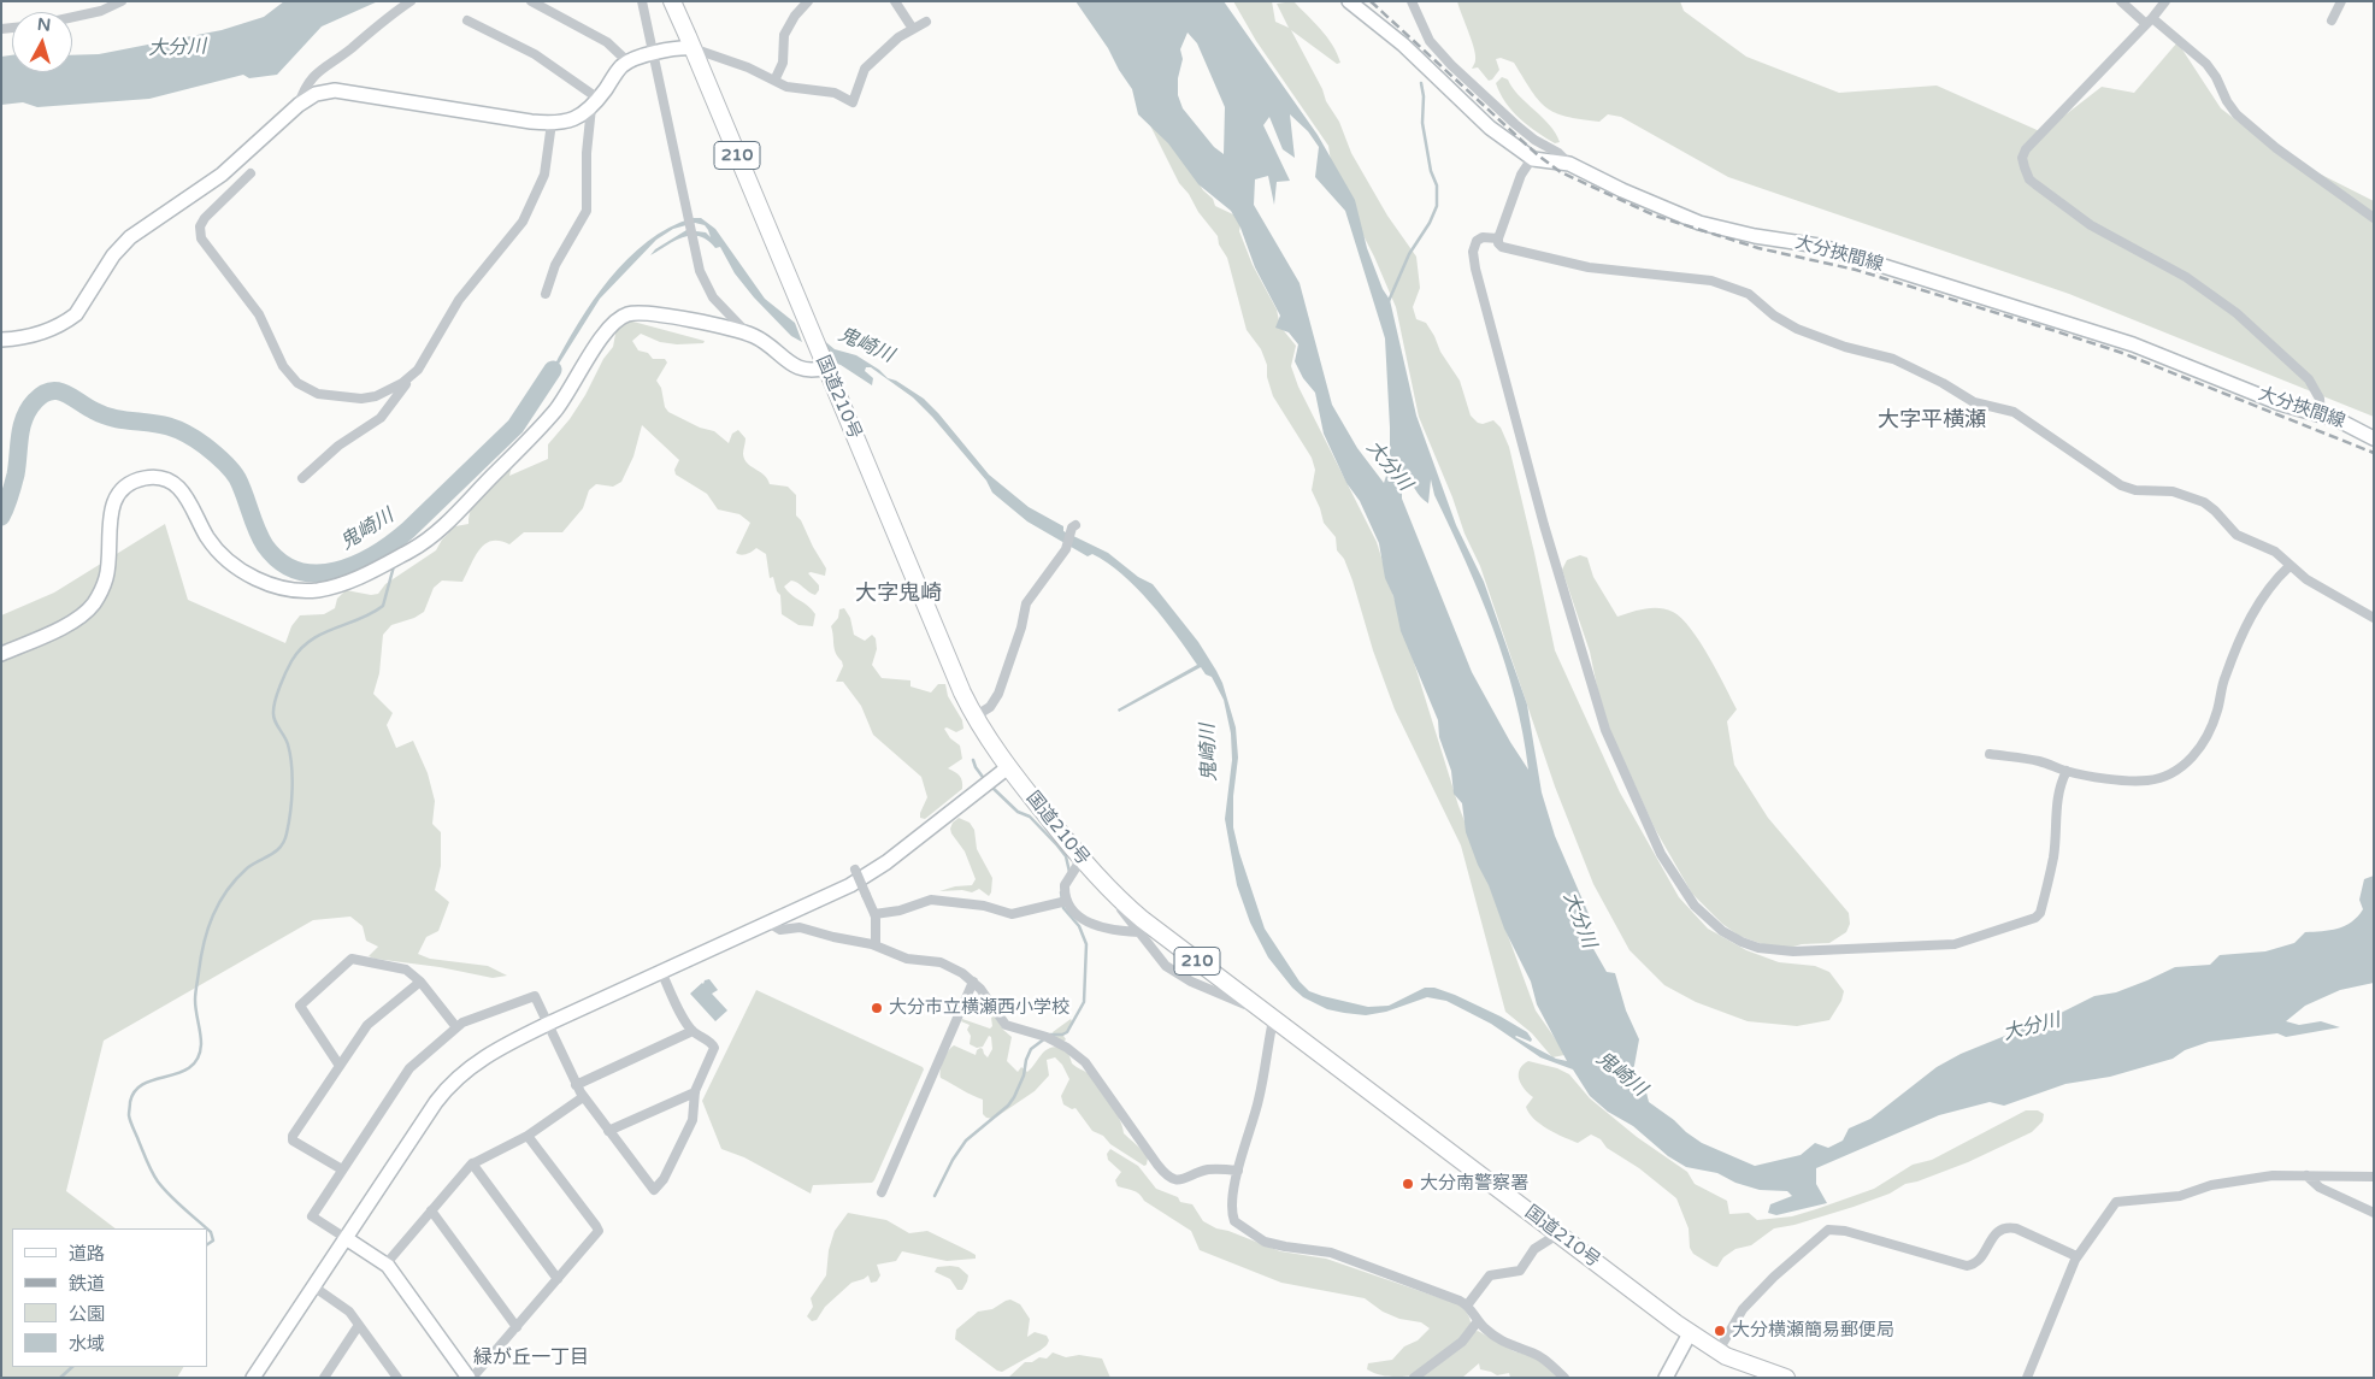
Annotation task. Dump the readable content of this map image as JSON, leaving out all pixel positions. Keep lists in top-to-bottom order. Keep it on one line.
{"streets":{"highway":["210","国道210号"],"street":["大分挾間線"]},"districts":["大字平横瀬","大字鬼崎","緑が丘一丁目"],"water":["大分川","鬼崎川"],"places":["大分市立横瀬西小学校","大分南警察署","大分横瀬簡易郵便局"],"legend":["道路","鉄道","公園","水域"],"north":"top"}
